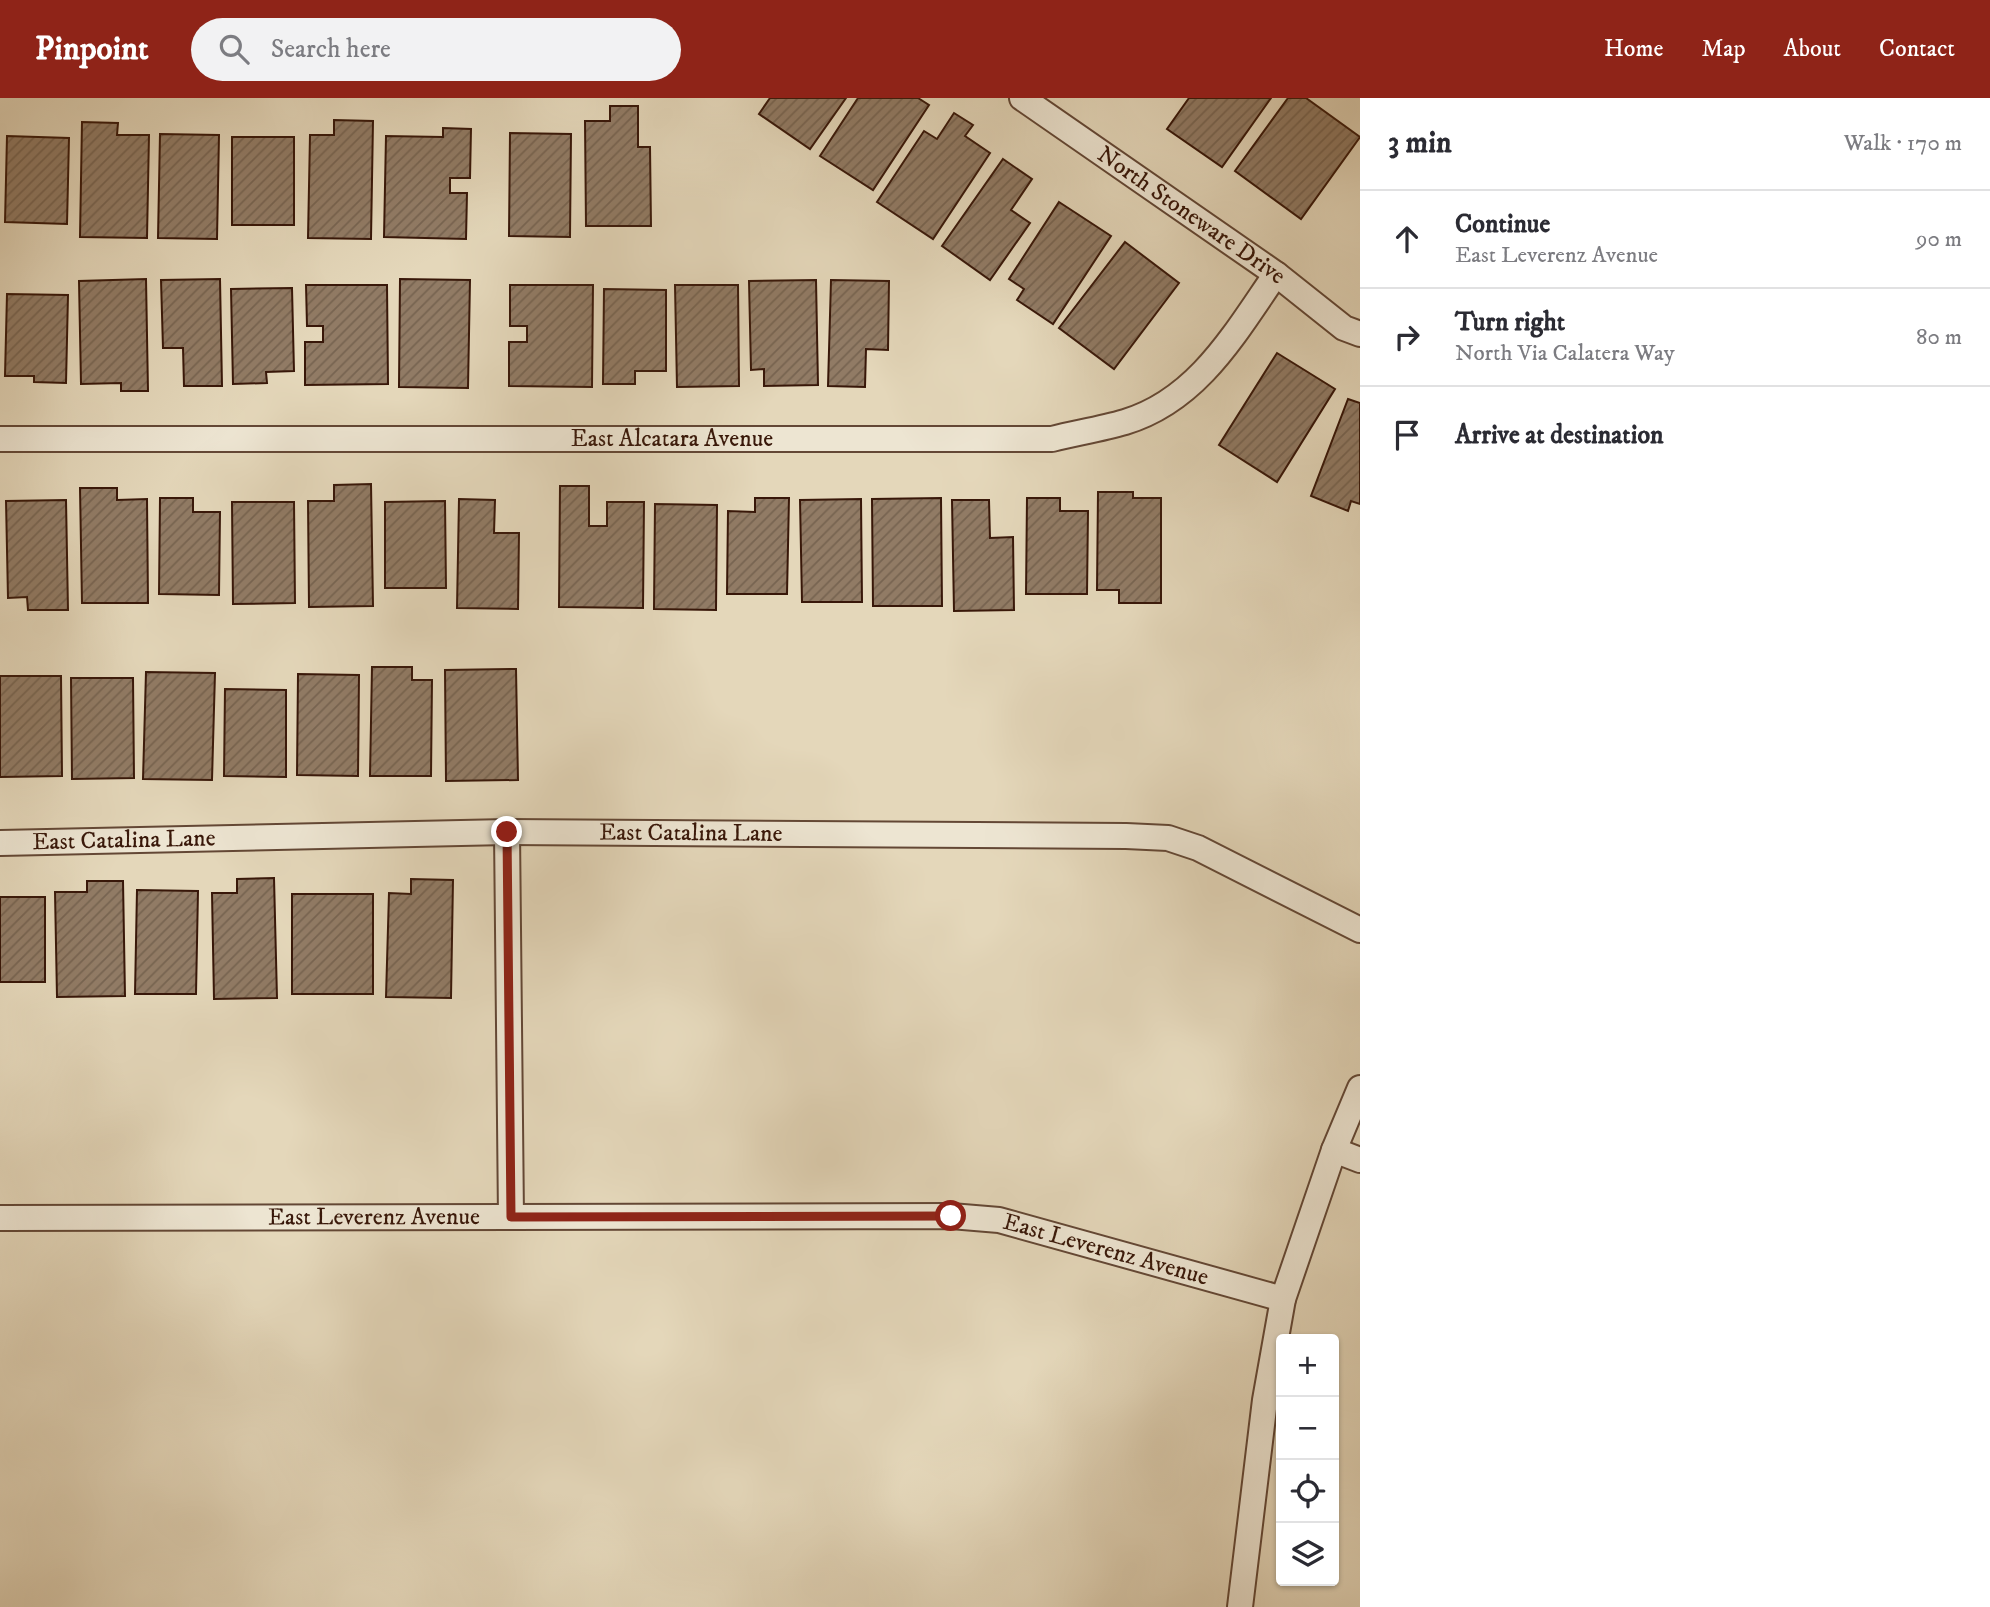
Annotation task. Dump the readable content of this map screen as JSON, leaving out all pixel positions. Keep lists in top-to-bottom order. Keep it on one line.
{"streets":{"street":["North Stoneware Drive","East Alcatara Avenue","East Catalina Lane","East Leverenz Avenue"]},"crossings":[["North Stoneware Drive","East Alcatara Avenue"]],"page":{"header":"Pinpoint","search":"Search here","nav":["Home","Map","About","Contact"],"heading":["3 min","Walk · 170 m"],"list":[["Continue","East Leverenz Avenue","90 m"],["Turn right","North Via Calatera Way","80 m"],"Arrive at destination"],"map_buttons":["+","−"]}}
